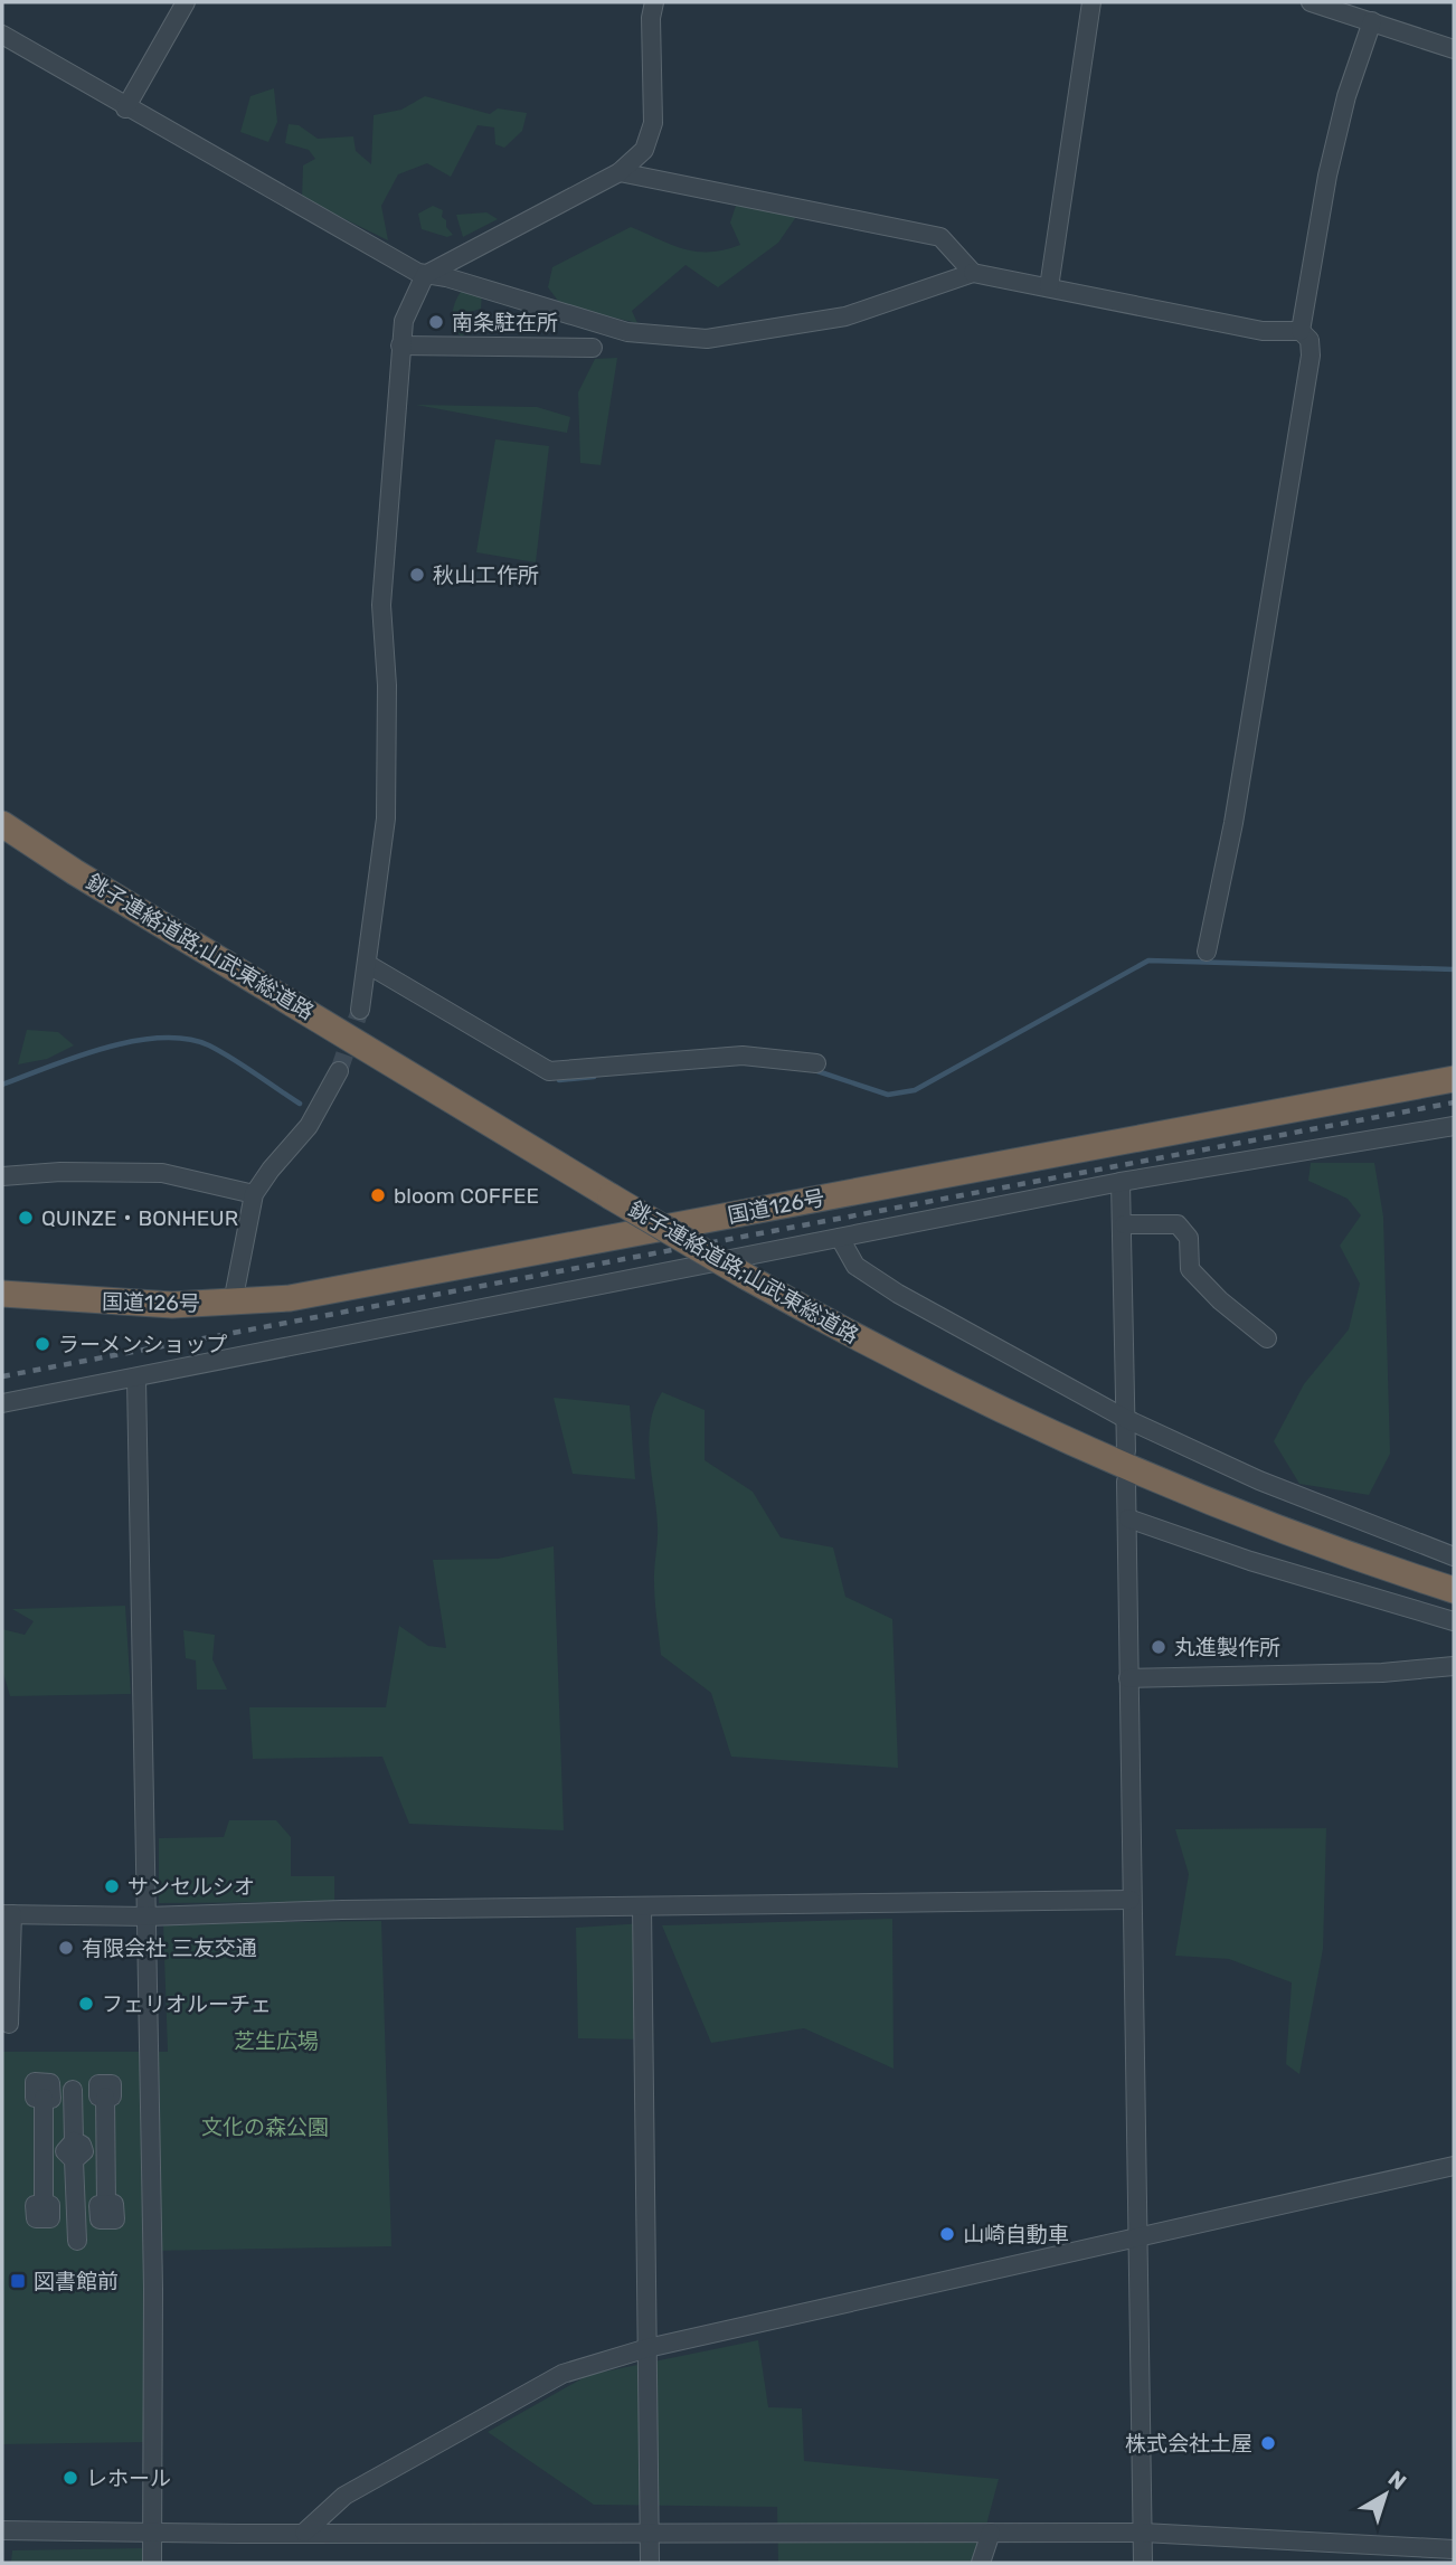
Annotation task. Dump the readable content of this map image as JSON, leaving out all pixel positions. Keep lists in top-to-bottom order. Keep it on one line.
{"streets":{"highway":["銚子連絡道路;山武東総道路","国道126号"]},"parks":["芝生広場","文化の森公園"],"places":{"other":["南条駐在所","秋山工作所","bloom COFFEE","QUINZE・BONHEUR","ラーメンショップ","丸進製作所","サンセルシオ","有限会社 三友交通","フェリオルーチェ","山崎自動車","株式会社土屋","レホール"],"transit":["図書館前"]},"north":"top right"}
